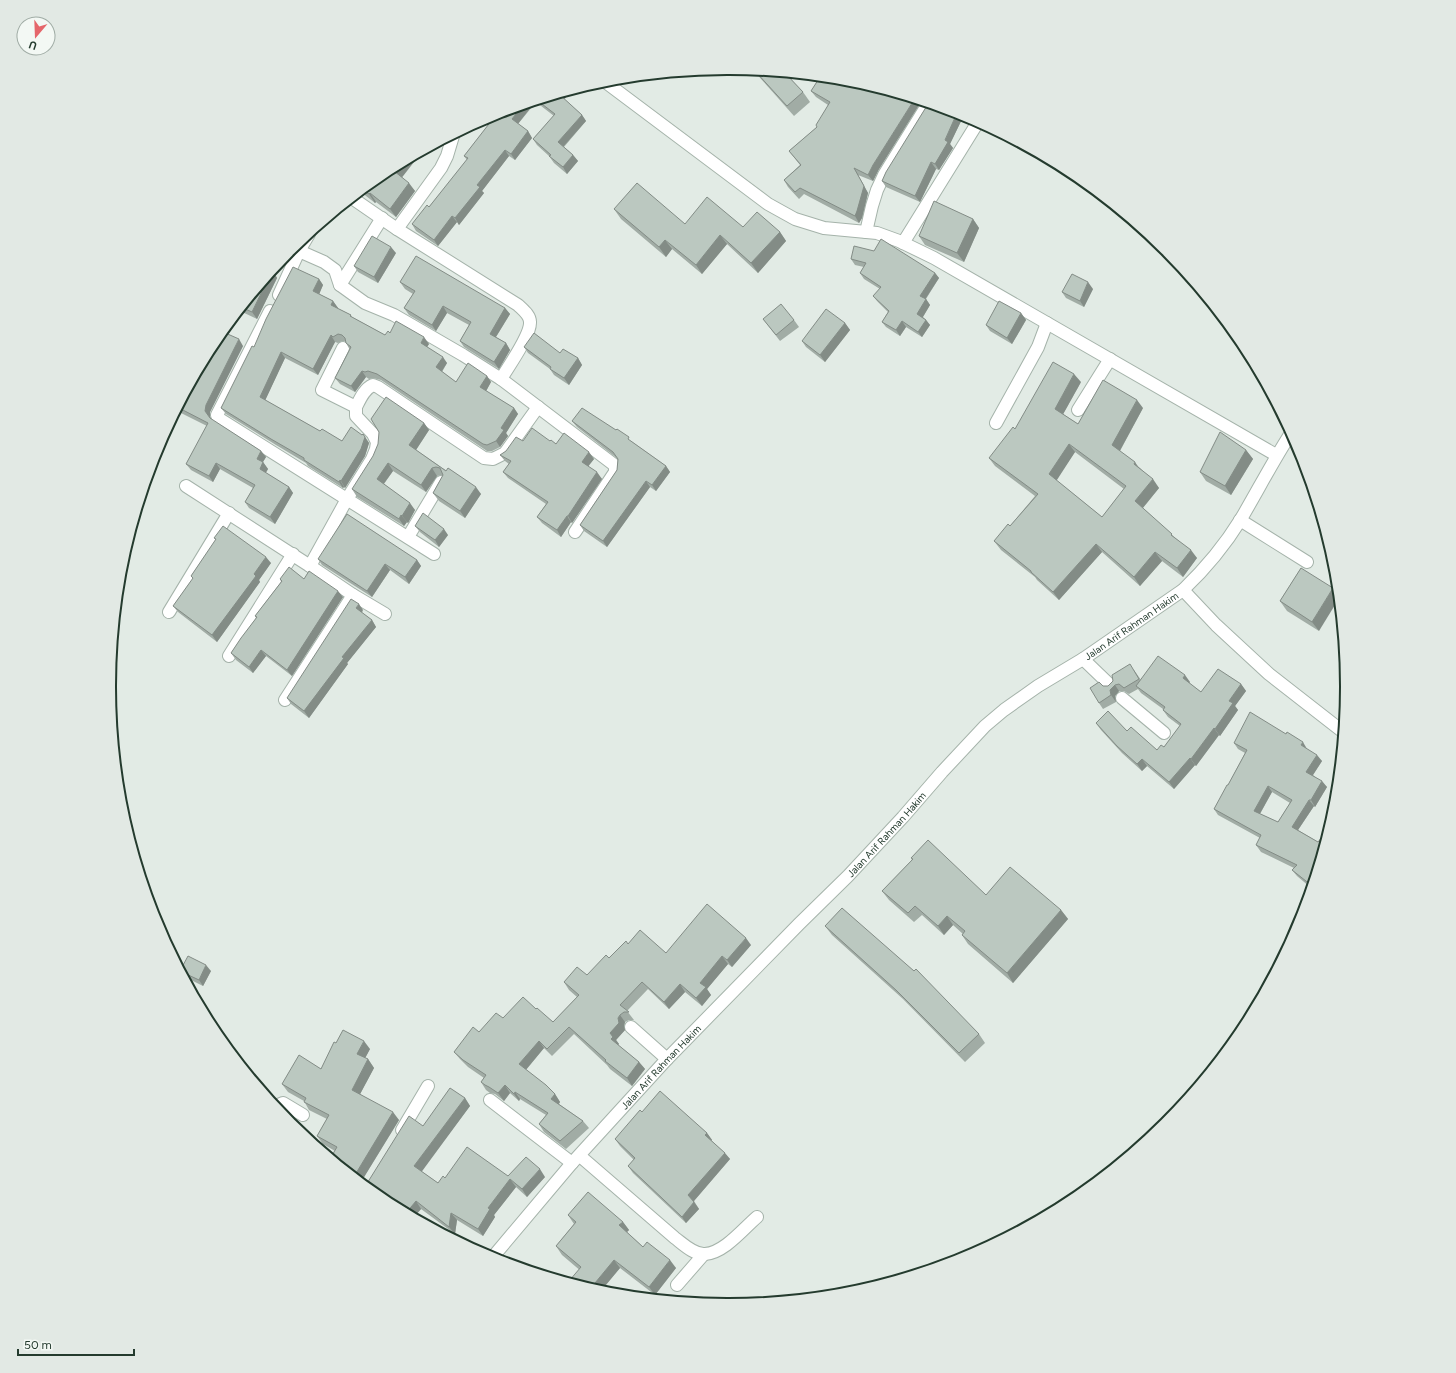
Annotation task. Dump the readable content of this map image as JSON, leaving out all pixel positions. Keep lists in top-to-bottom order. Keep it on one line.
{"streets":{"street":["Jalan Arif Rahman Hakim"]},"scale_bar":"50 m","north":"bottom"}
